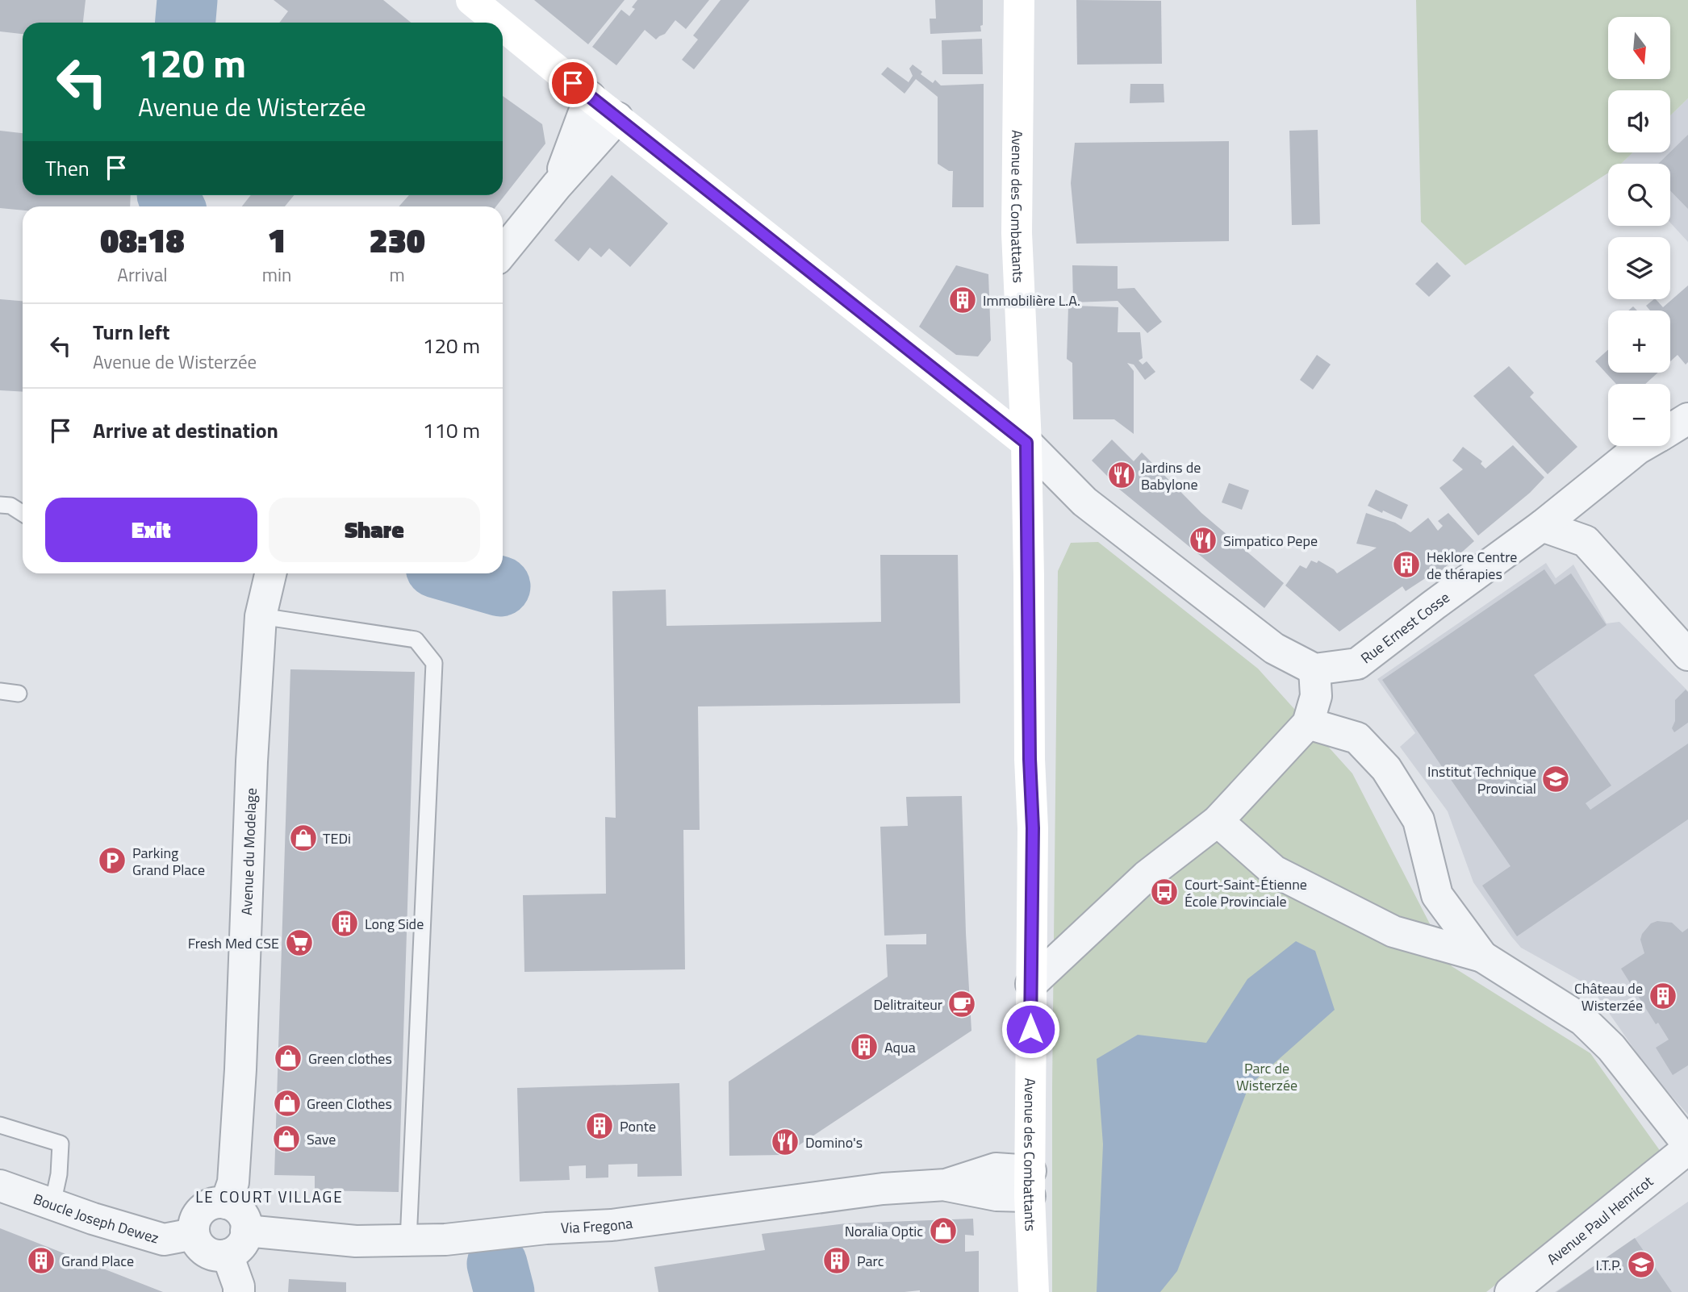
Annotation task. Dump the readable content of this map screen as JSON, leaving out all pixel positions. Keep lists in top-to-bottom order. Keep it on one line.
{"streets":{"main road":["Avenue des Combattants"],"street":["Rue Ernest Cosse","Avenue du Modelage","Boucle Joseph Dewez","Avenue Paul Henricot","Via Fregona"]},"crossings":[["Avenue des Combattants","Via Fregona"],["Avenue du Modelage","Boucle Joseph Dewez"],["Avenue du Modelage","Via Fregona"],["Boucle Joseph Dewez","Via Fregona"]],"districts":["LE COURT VILLAGE"],"parks":["Parc de Wisterzée"],"places":{"building":["Immobilière L.A.","Heklore Centre de thérapies","Long Side","Château de Wisterzée","Aqua","Ponte","Grand Place","Parc"],"restaurant":["Jardins de Babylone","Simpatico Pepe","Domino's"],"school or university":["Institut Technique Provincial","I.T.P."],"shop":["TEDi","Green clothes","Green Clothes","Save","Noralia Optic"],"parking":["Parking Grand Place"],"bus stop":["Court-Saint-Étienne École Provinciale"],"supermarket":["Fresh Med CSE"],"cafe":["Delitraiteur"]},"north":"bottom","page":{"map_buttons":["+","−"],"turn":["120 m","Avenue de Wisterzée"],"then":"Then","eta":["08:18","Arrival","1","min","230","m"],"list":[{"name":"Turn left","note":"Avenue de Wisterzée","value":"120 m"},{"name":"Arrive at destination","value":"110 m"}],"buttons":["Exit","Share"]}}
